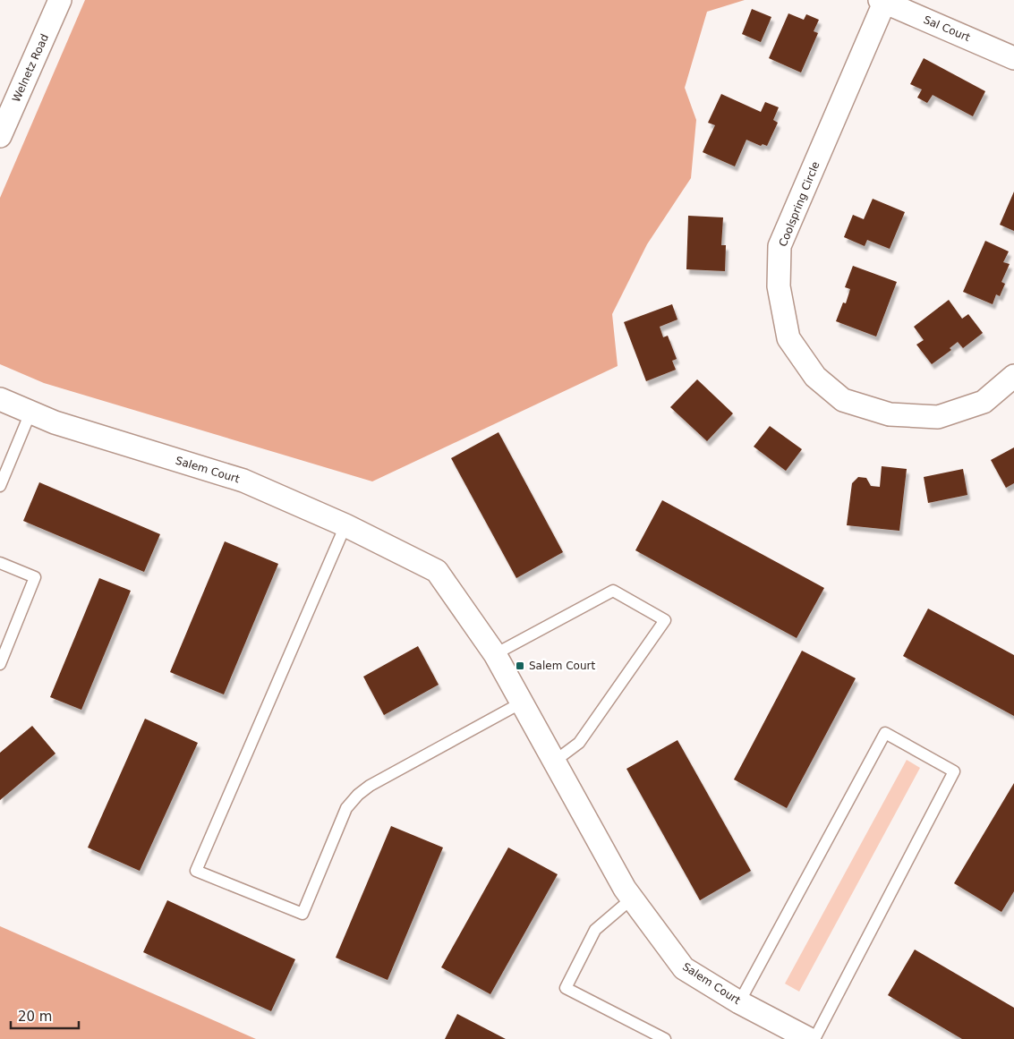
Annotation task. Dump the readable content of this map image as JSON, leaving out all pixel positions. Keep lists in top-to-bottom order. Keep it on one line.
{"streets":{"street":["Sal Court","Welnetz Road","Coolspring Circle","Salem Court"]},"crossings":[["Sal Court","Coolspring Circle"]],"places":{"transit":["Salem Court"]},"scale_bar":"20 m"}
